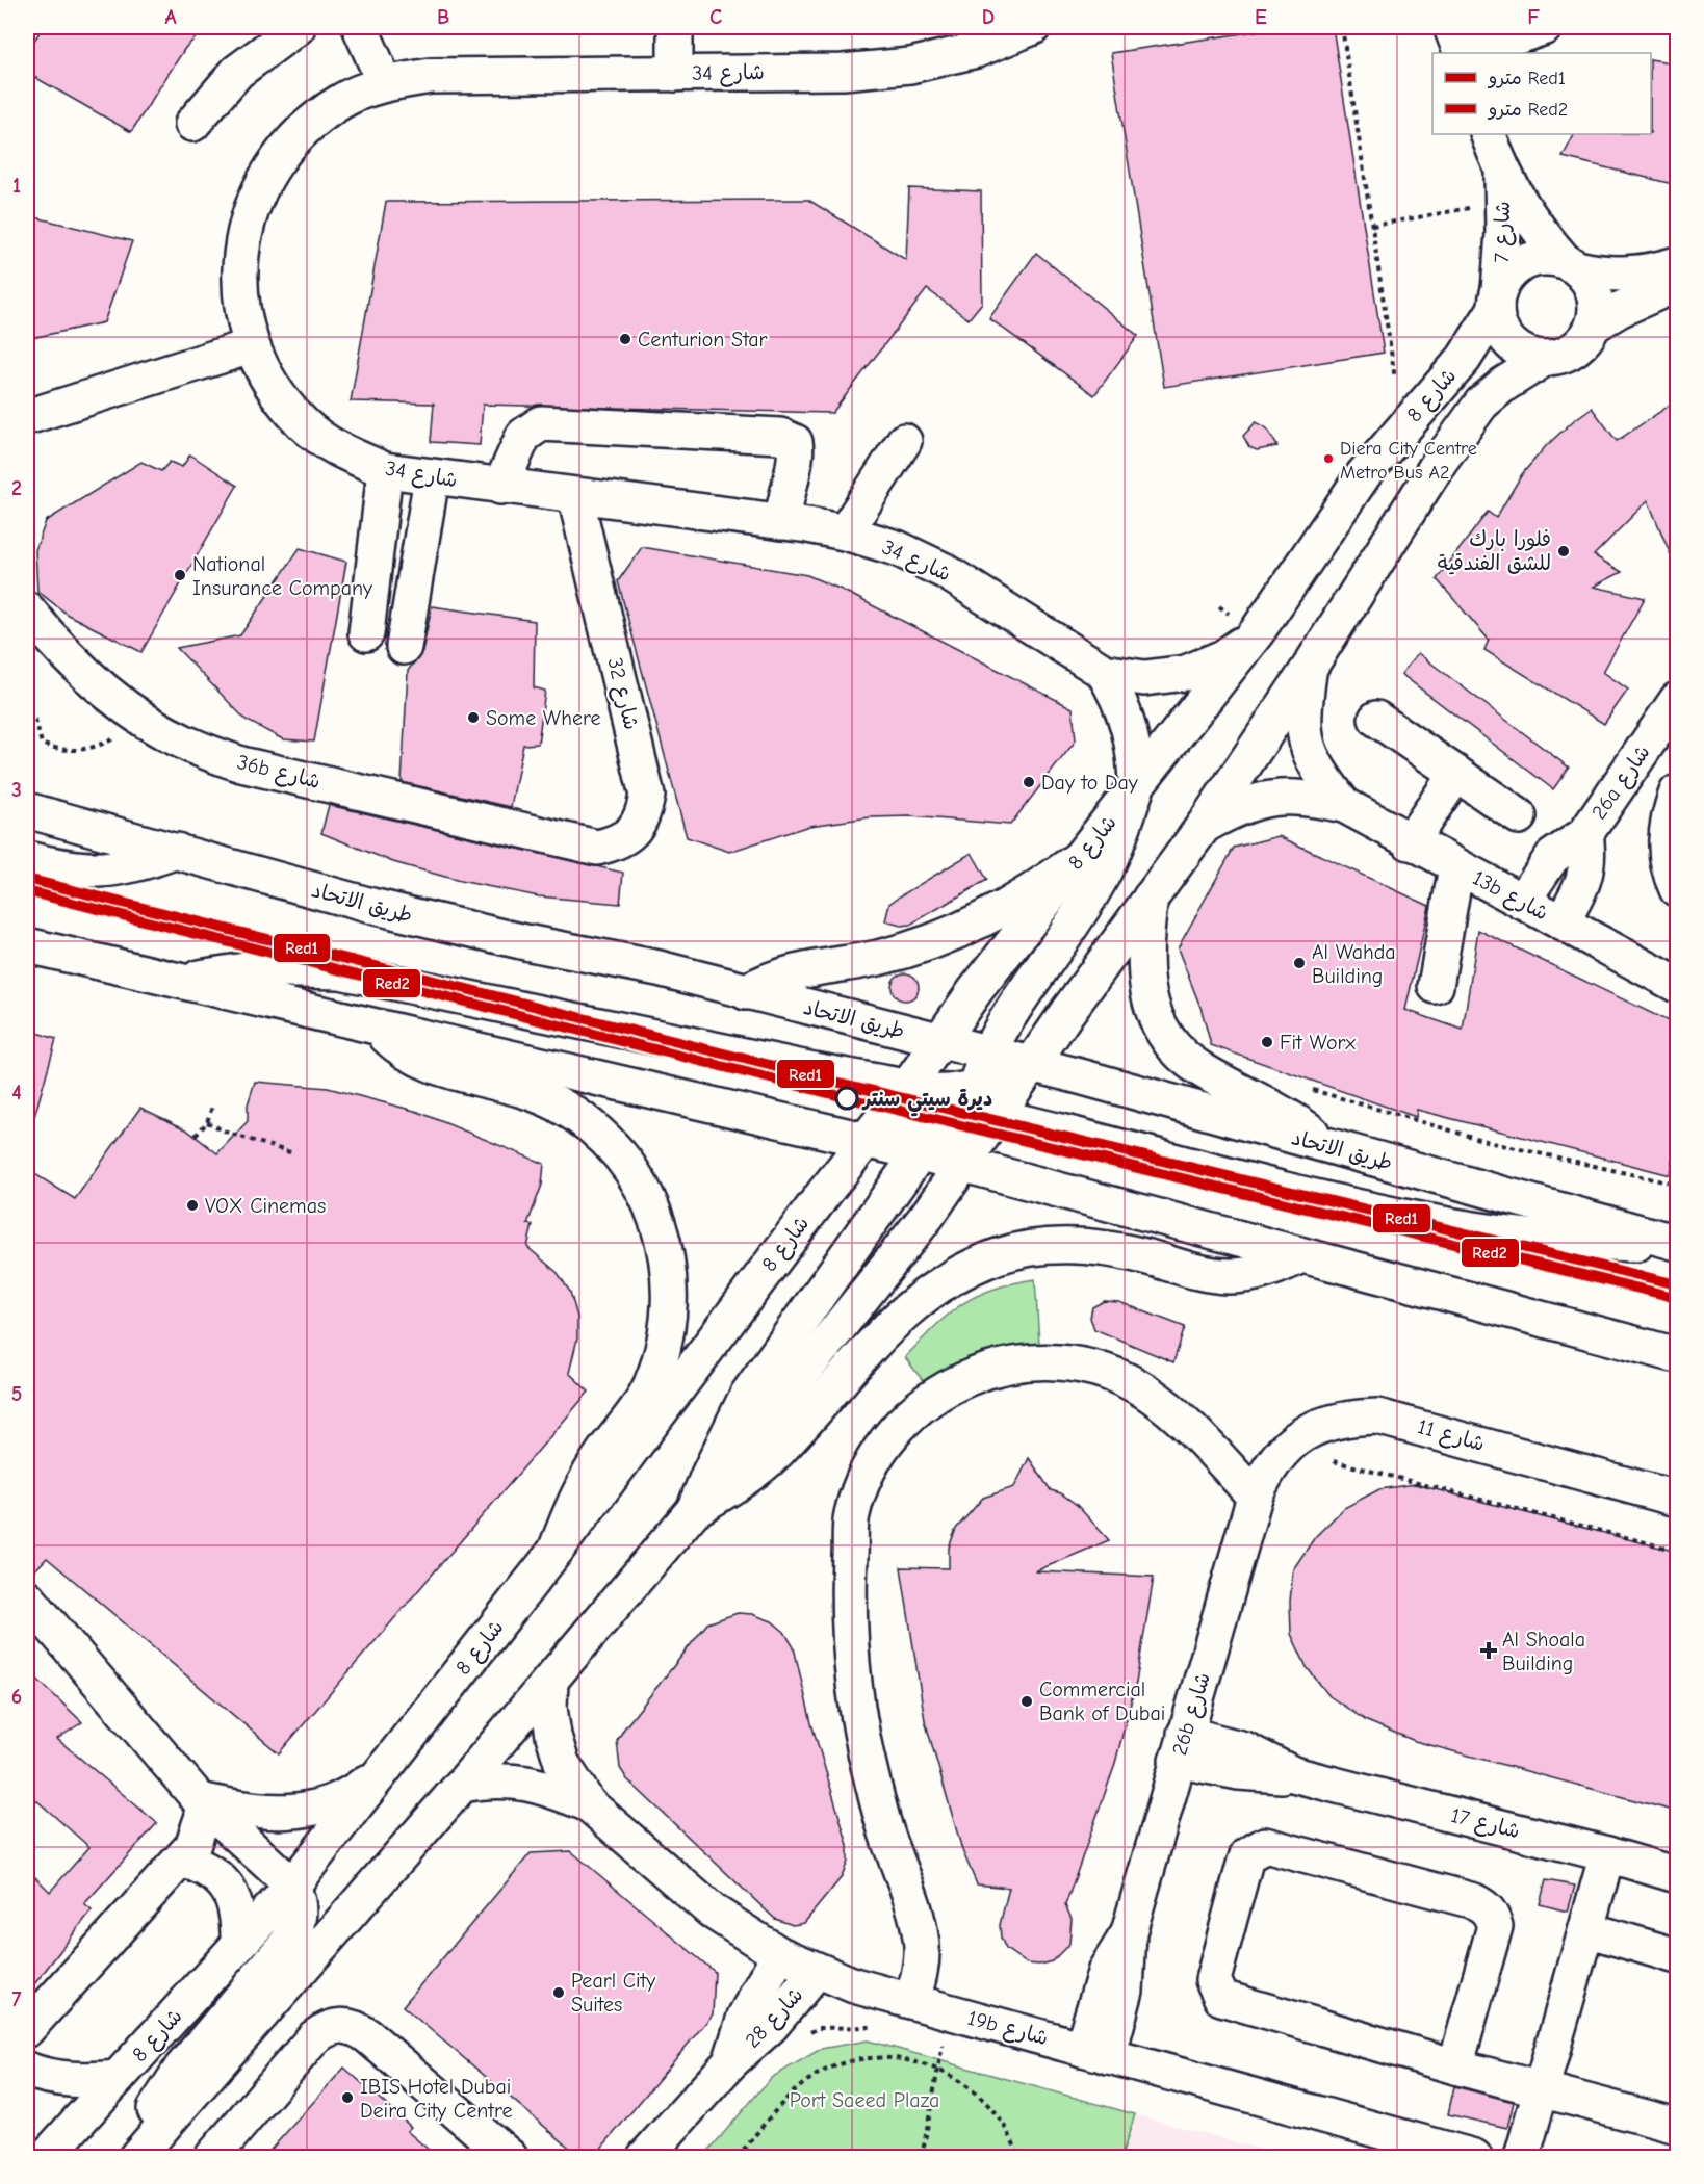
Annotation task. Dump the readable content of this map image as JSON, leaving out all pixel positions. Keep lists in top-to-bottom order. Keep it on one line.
{"streets":{"street":["شارع 34","شارع 7","شارع 8","شارع 32","36b شارع","26a شارع","13b شارع","طريق الاتحاد","شارع 11","26b شارع","شارع 17","شارع 28","19b شارع"]},"crossings":[["شارع 34","شارع 8"],["شارع 34","شارع 32"],["شارع 7","شارع 8"],["شارع 8","طريق الاتحاد"],["شارع 32","36b شارع"],["26a شارع","13b شارع"],["شارع 11","26b شارع"],["26b شارع","شارع 17"],["26b شارع","19b شارع"],["شارع 28","19b شارع"]],"parks":["Port Saeed Plaza"],"places":{"other":["Centurion Star","Diera City Centre Metro Bus A2","فلورا بارك للشق الفندقية","National Insurance Company","Some Where","Day to Day","Al Wahda Building","Fit Worx","ديرة سيتي سنتر","VOX Cinemas","Commercial Bank of Dubai","Pearl City Suites","IBIS Hotel Dubai Deira City Centre"],"health":["Al Shoala Building"]},"lines":["metro line Red1","metro line Red2"],"legend":["مترو Red1","مترو Red2"],"grid":{"columns":["A","B","C","D","E","F"],"rows":["1","2","3","4","5","6","7"]}}
